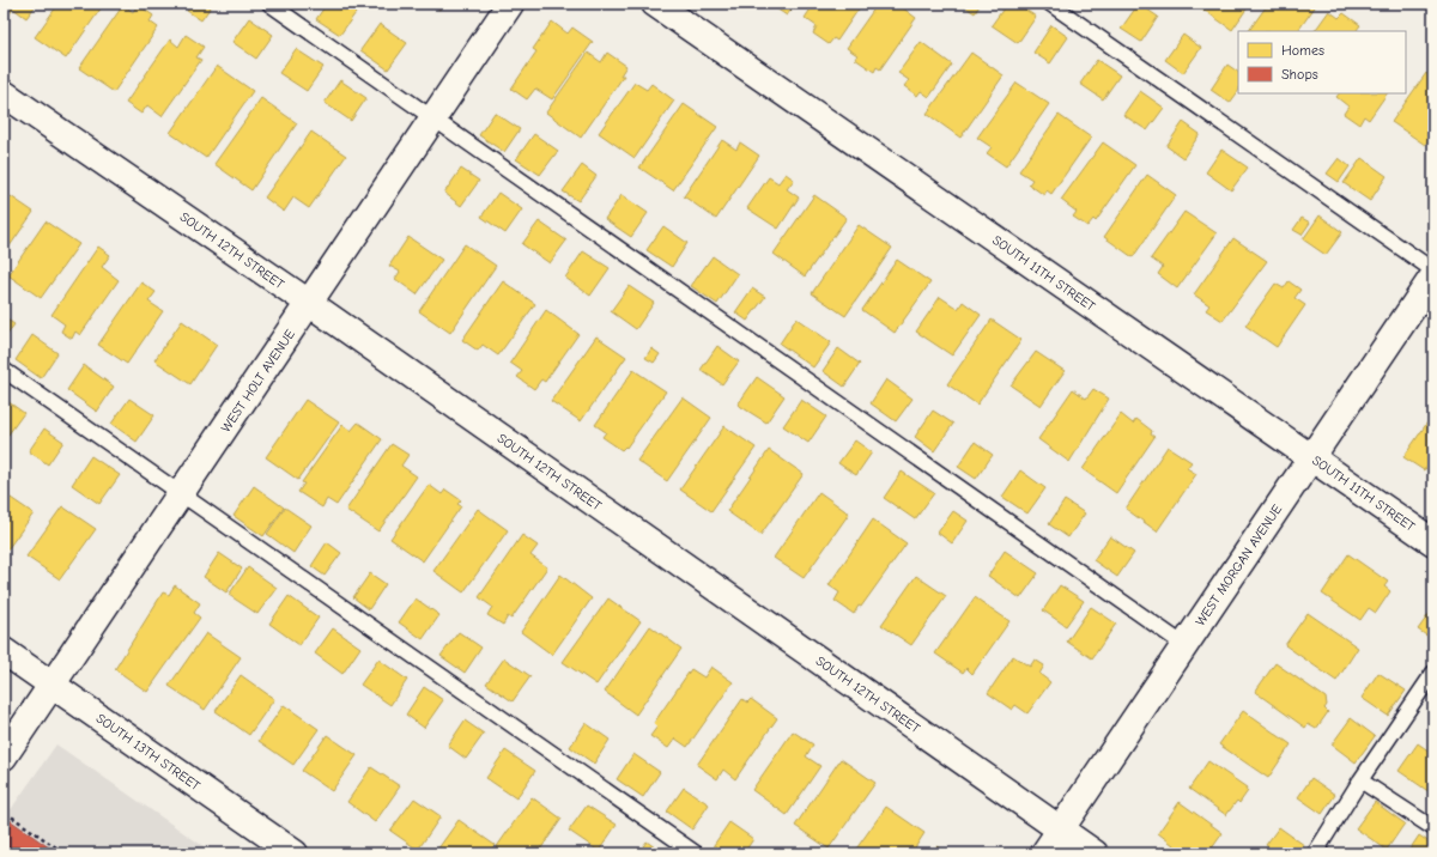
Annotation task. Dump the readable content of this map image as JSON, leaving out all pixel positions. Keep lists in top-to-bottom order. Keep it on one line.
{"streets":{"street":["SOUTH 12TH STREET","SOUTH 11TH STREET","WEST HOLT AVENUE","WEST MORGAN AVENUE","SOUTH 13TH STREET"]},"crossings":[["SOUTH 12TH STREET","WEST HOLT AVENUE"],["SOUTH 12TH STREET","WEST MORGAN AVENUE"],["SOUTH 11TH STREET","WEST MORGAN AVENUE"],["WEST HOLT AVENUE","SOUTH 13TH STREET"]],"legend":["Homes","Shops"]}
